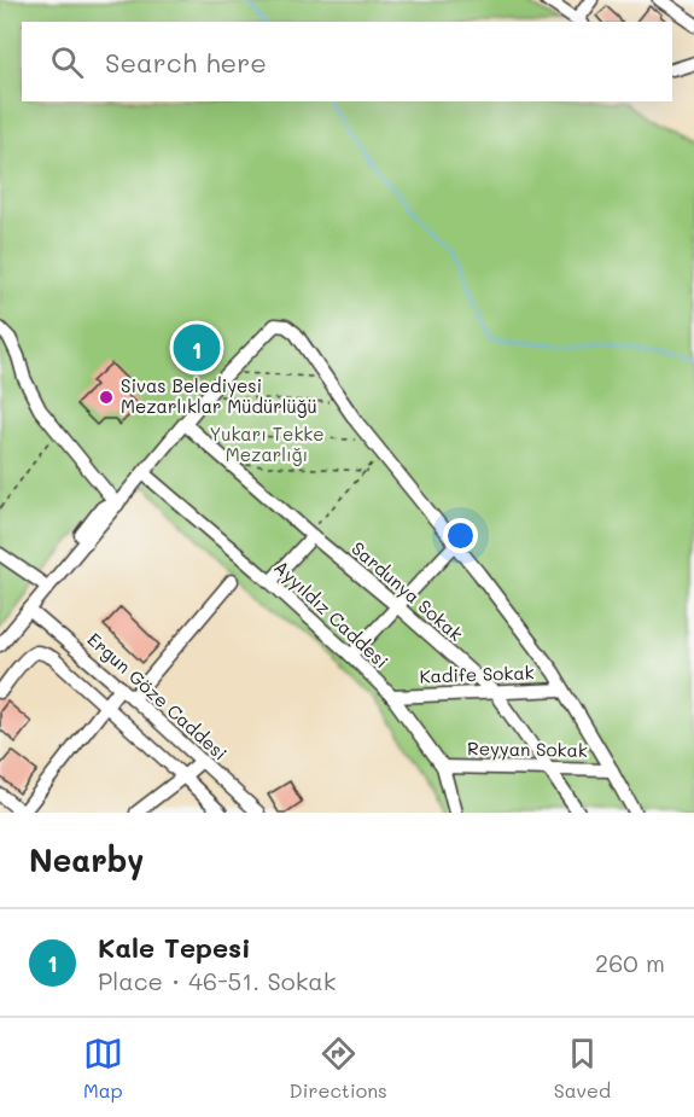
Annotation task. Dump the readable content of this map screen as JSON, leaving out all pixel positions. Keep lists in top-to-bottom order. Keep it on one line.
{"streets":{"street":["Sardunya Sokak","Ayyıldız Caddesi","Kadife Sokak","Ergun Göze Caddesi","Reyyan Sokak"]},"crossings":[["Sardunya Sokak","Kadife Sokak"],["Sardunya Sokak","Reyyan Sokak"],["Ayyıldız Caddesi","Kadife Sokak"],["Ayyıldız Caddesi","Reyyan Sokak"]],"parks":["Yukarı Tekke Mezarlığı"],"places":["Sivas Belediyesi Mezarlıklar Müdürlüğü"],"page":{"search":"Search here","pins":"1","heading":"Nearby","list":[{"mark":"1","name":"Kale Tepesi","note":"Place · 46-51. Sokak","value":"260 m"}],"nav":["Map","Directions","Saved"]}}
